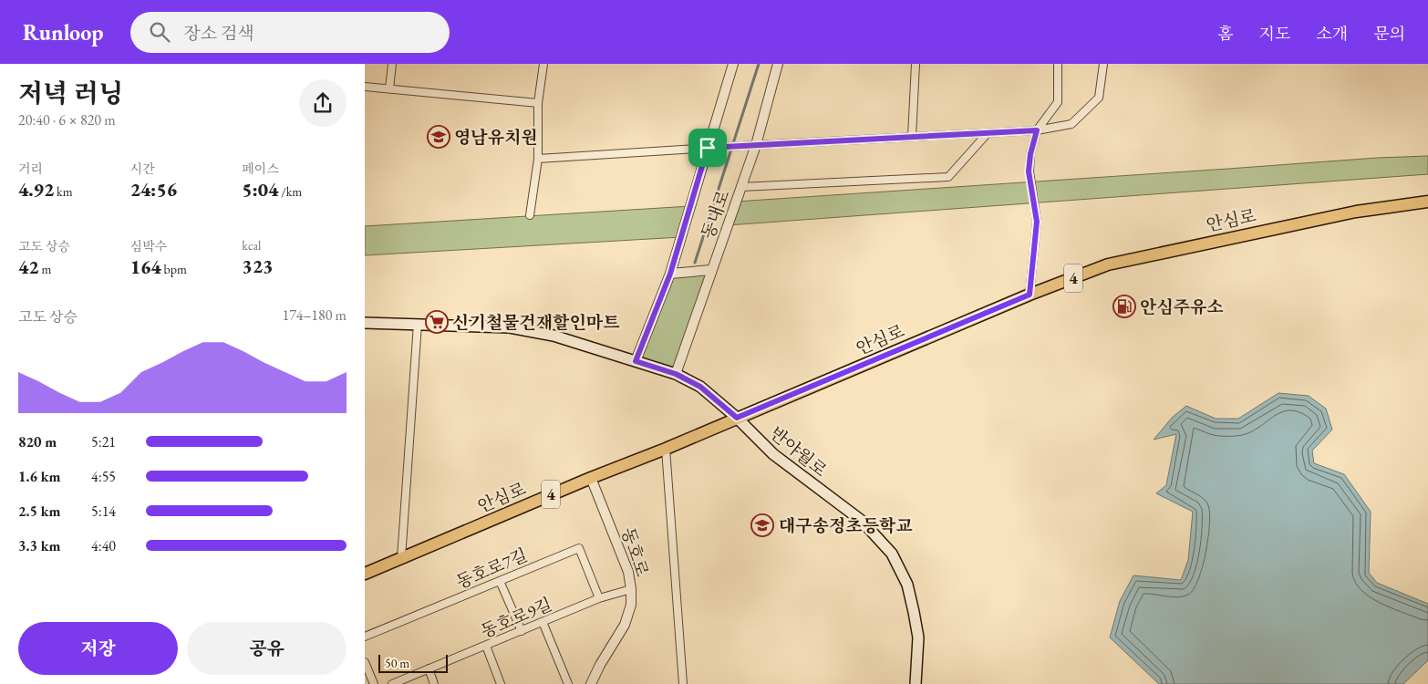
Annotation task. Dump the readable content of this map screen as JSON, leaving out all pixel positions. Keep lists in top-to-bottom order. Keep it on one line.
{"streets":{"main road":["안심로","4","반야월로"],"street":["동내로","동호로","동호로7길","동호로9길"]},"crossings":[["동내로","반야월로"],["안심로","반야월로"],["안심로","동호로"],["동호로","동호로9길"],["동호로7길","동호로9길"]],"places":{"school or university":["영남유치원","대구송정초등학교"],"fuel station":["안심주유소"],"supermarket":["신기철물건재할인마트"]},"scale_bar":"50 m","page":{"header":"Runloop","search":"장소 검색","nav":["홈","지도","소개","문의"],"heading":["저녁 러닝","20:40 · 6 × 820 m"],"stats":[["거리","4.92 km"],["시간","24:56"],["페이스","5:04 /km"],["고도 상승","42 m"],["심박수","164 bpm"],["kcal","323"]],"chart":["고도 상승","174–180 m"],"list":[{"name":"820 m","note":"5:21"},{"name":"1.6 km","note":"4:55"},{"name":"2.5 km","note":"5:14"},{"name":"3.3 km","note":"4:40"}],"buttons":["저장","공유"],"scale":"50 m"}}
